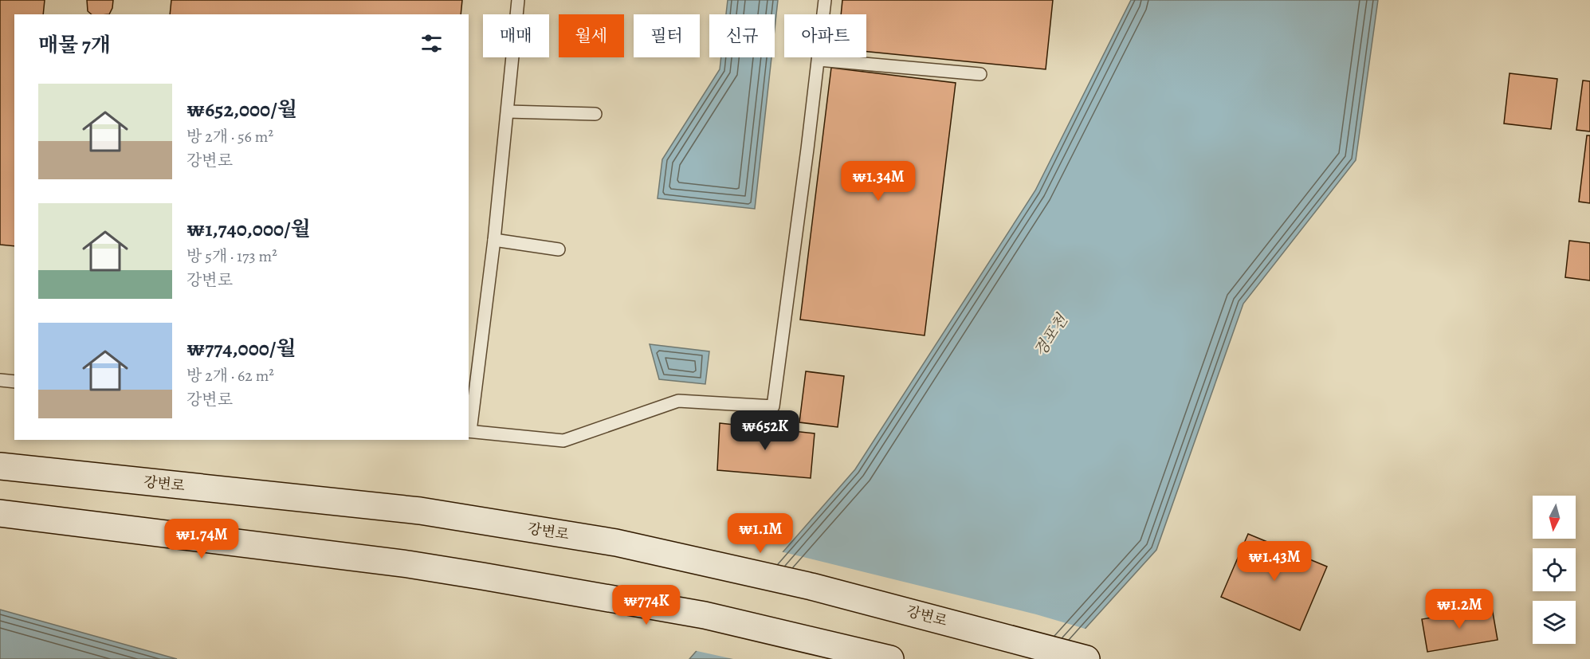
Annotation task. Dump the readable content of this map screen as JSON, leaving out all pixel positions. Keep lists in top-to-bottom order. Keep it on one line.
{"streets":{"street":["강변로"]},"water":["경포천"],"north":"bottom","page":{"chip":["매매","월세","필터","신규","아파트"],"heading":"매물 7개","list":[{"name":"₩652,000/월","note":"방 2개 · 56 m² · 강변로"},{"name":"₩1,740,000/월","note":"방 5개 · 173 m² · 강변로"},{"name":"₩774,000/월","note":"방 2개 · 62 m² · 강변로"}],"price":["₩1.34M","₩652K","₩1.1M","₩1.74M","₩1.43M","₩774K","₩1.2M"]}}
